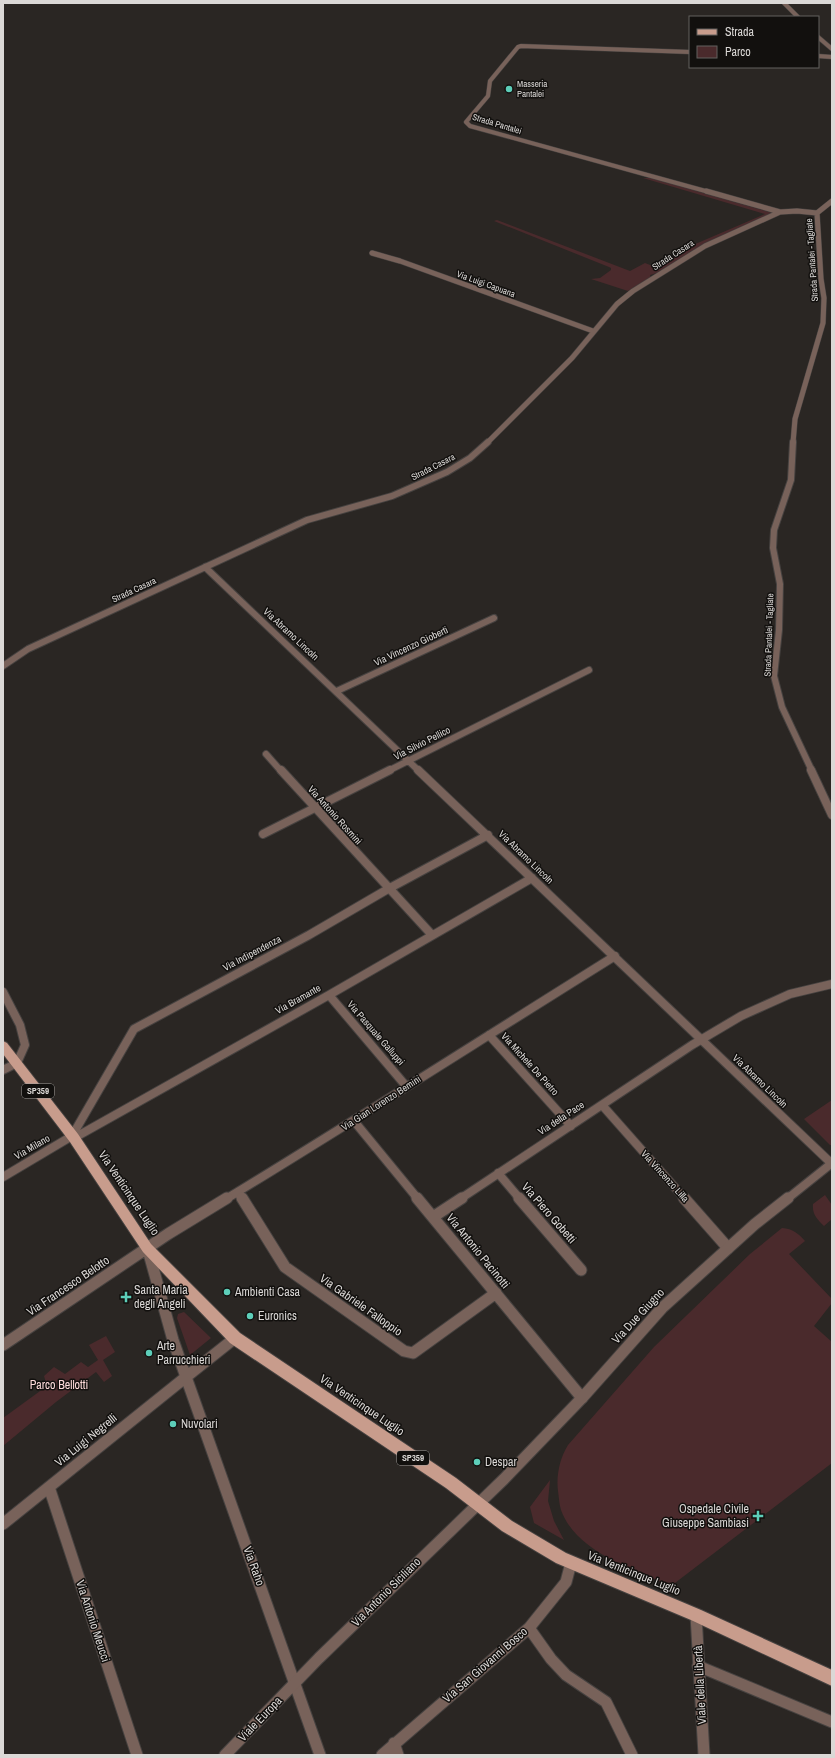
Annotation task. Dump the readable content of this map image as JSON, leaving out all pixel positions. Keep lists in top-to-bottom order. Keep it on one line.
{"streets":{"main road":["SP359","Via Venticinque Luglio"],"street":["Strada Pantalei","Strada Casara","Strada Pantalei - Tagliate","Via Luigi Capuana","Via Abramo Lincoln","Via Vincenzo Gioberti","Via Silvio Pellico","Via Antonio Rosmini","Via Indipendenza","Via Bramante","Via Pasquale Galluppi","Via Michele De Pietro","Via Gian Lorenzo Bemini","Via della Pace","Via Milano","Via Vincenzo Lilla","Via Piero Gobetti","Via Antonio Pacinotti","Via Francesco Belotto","Via Gabriele Falloppio","Via Due Giugno","Via Luigi Negrelli","Via Raho","Via Antonio Siciliano","Via Antonio Meucci","Via San Giovanni Bosco","Viale della Libertà","Viale Europa"]},"crossings":[["Strada Pantalei","Strada Casara"],["Strada Casara","Strada Pantalei - Tagliate"],["Strada Casara","Via Luigi Capuana"],["Strada Casara","Via Abramo Lincoln"],["Via Abramo Lincoln","Via Vincenzo Gioberti"],["Via Abramo Lincoln","Via Silvio Pellico"],["Via Abramo Lincoln","Via Indipendenza"],["Via Abramo Lincoln","Via Bramante"],["Via Abramo Lincoln","Via Gian Lorenzo Bemini"],["Via Abramo Lincoln","Via della Pace"],["Via Abramo Lincoln","Via Due Giugno"],["Via Silvio Pellico","Via Antonio Rosmini"],["Via Antonio Rosmini","Via Indipendenza"],["Via Antonio Rosmini","Via Bramante"],["Via Indipendenza","Via Bramante"],["Via Indipendenza","SP359"],["Via Indipendenza","Via Milano"],["Via Indipendenza","Via Venticinque Luglio"],["Via Bramante","Via Pasquale Galluppi"],["Via Bramante","SP359"],["Via Bramante","Via Milano"],["Via Bramante","Via Venticinque Luglio"],["Via Pasquale Galluppi","Via Gian Lorenzo Bemini"],["Via Michele De Pietro","Via Gian Lorenzo Bemini"],["Via Michele De Pietro","Via della Pace"],["SP359","Via Milano"],["SP359","Via Venticinque Luglio"],["Via Gian Lorenzo Bemini","Via Venticinque Luglio"],["Via Gian Lorenzo Bemini","Via Antonio Pacinotti"],["Via Gian Lorenzo Bemini","Via Francesco Belotto"],["Via Gian Lorenzo Bemini","Via Gabriele Falloppio"],["Via Gian Lorenzo Bemini","Via Raho"],["Via della Pace","Via Vincenzo Lilla"],["Via della Pace","Via Piero Gobetti"],["Via della Pace","Via Antonio Pacinotti"],["Via Milano","Via Venticinque Luglio"],["Via Vincenzo Lilla","Via Due Giugno"],["Via Venticinque Luglio","Via Francesco Belotto"],["Via Venticinque Luglio","Via Due Giugno"],["Via Venticinque Luglio","Via Raho"],["Via Venticinque Luglio","Via Antonio Siciliano"],["Via Venticinque Luglio","Via San Giovanni Bosco"],["Via Venticinque Luglio","Viale della Libertà"],["Via Antonio Pacinotti","Via Gabriele Falloppio"],["Via Antonio Pacinotti","Via Due Giugno"],["Via Francesco Belotto","Via Raho"],["Via Due Giugno","Via Antonio Siciliano"],["Via Luigi Negrelli","Via Raho"],["Via Luigi Negrelli","Via Antonio Meucci"],["Via Raho","Via Antonio Siciliano"],["Via Raho","Viale Europa"],["Via Antonio Siciliano","Viale Europa"]],"parks":["Parco Bellotti"],"places":{"other":["Masseria Pantalei","Ambienti Casa","Euronics","Arte Parrucchieri","Nuvolari","Despar"],"health":["Santa Maria degli Angeli","Ospedale Civile Giuseppe Sambiasi"]},"legend":["Strada","Parco"]}
